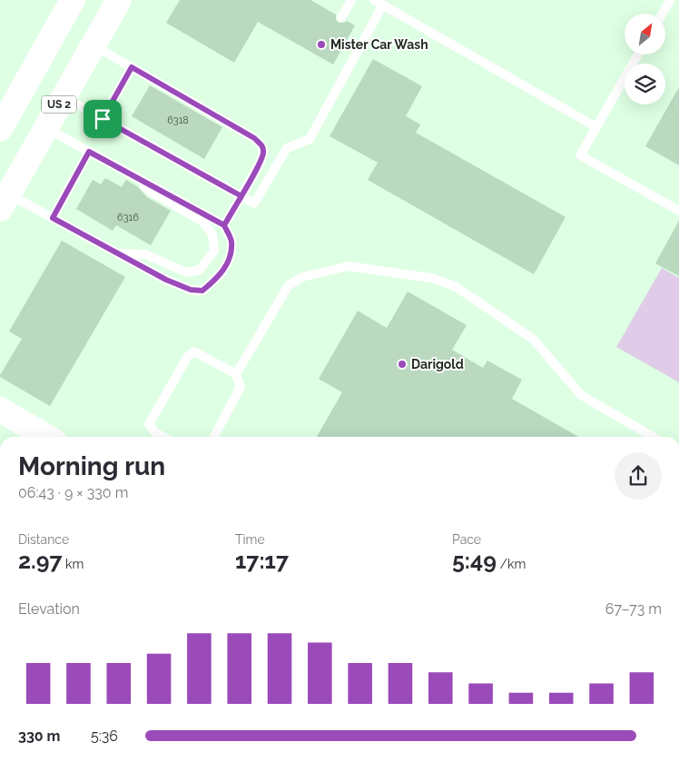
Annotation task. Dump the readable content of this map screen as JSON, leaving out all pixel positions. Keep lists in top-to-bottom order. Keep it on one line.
{"streets":{"main road":["US 2"]},"places":["Mister Car Wash","Darigold"],"house_numbers":["6318","6316"],"north":"top right","page":{"heading":["Morning run","06:43 · 9 × 330 m"],"stats":[["Distance","2.97 km"],["Time","17:17"],["Pace","5:49 /km"]],"chart":["Elevation","67–73 m"],"list":[{"name":"330 m","note":"5:36"}]}}
